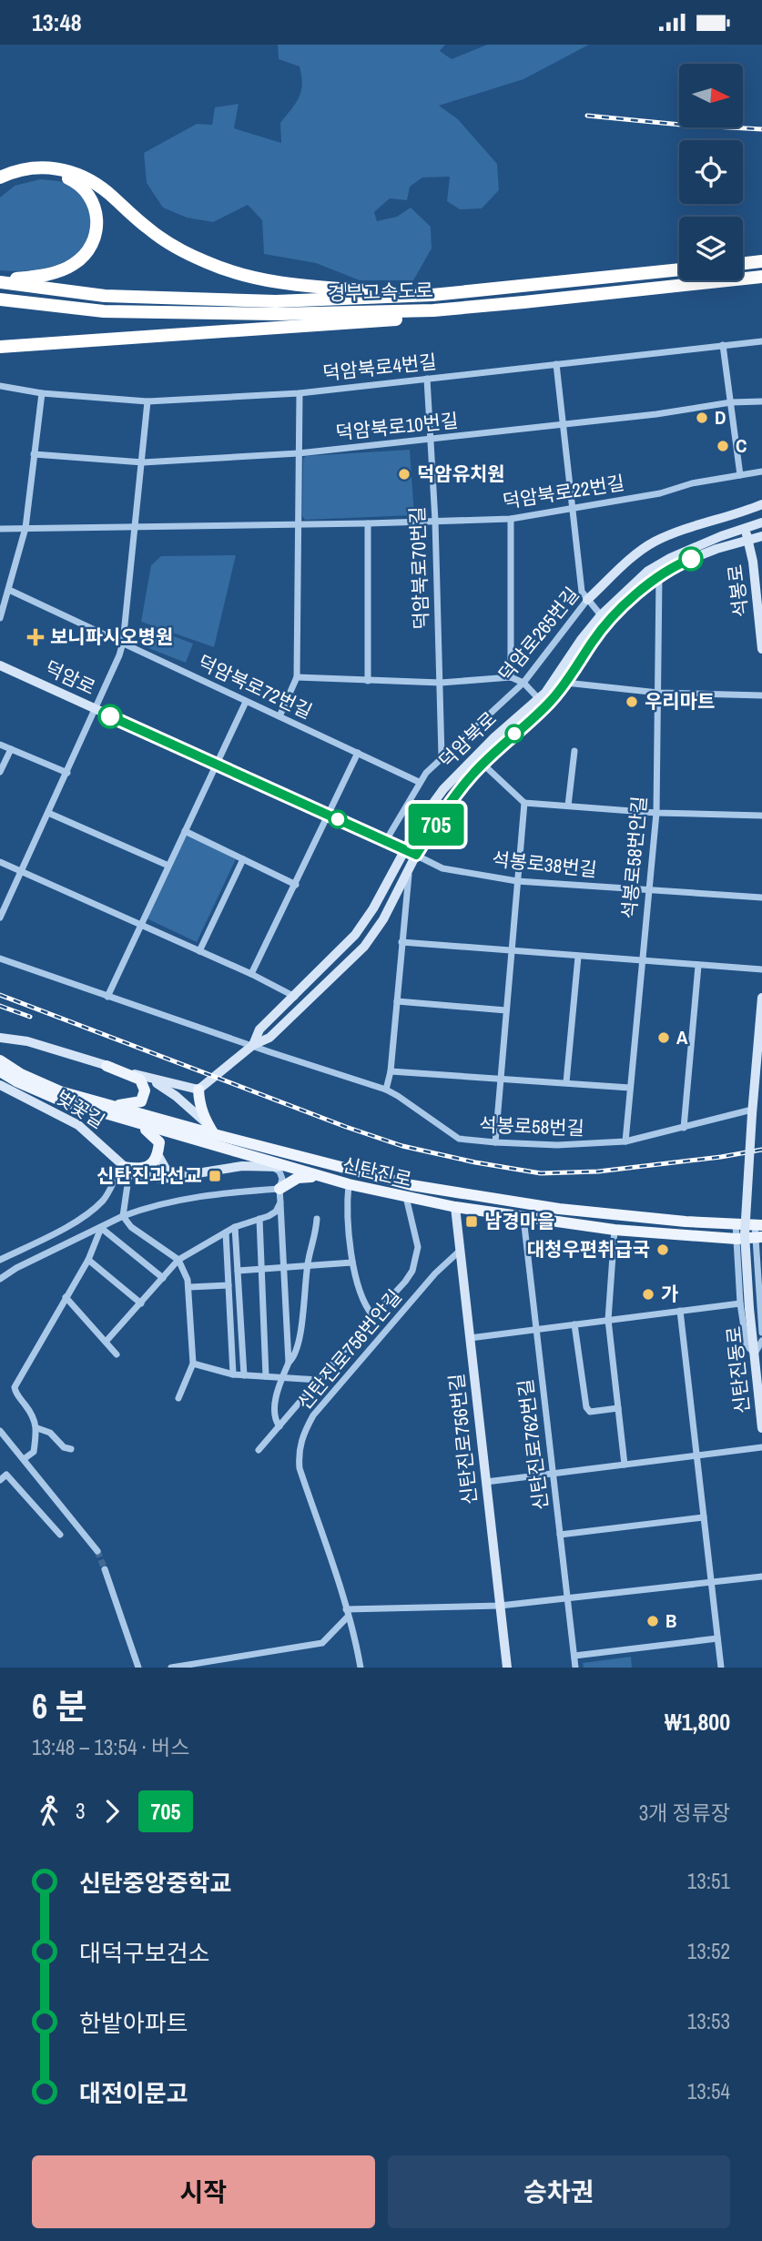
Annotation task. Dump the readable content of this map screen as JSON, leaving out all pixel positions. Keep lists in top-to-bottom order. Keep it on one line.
{"streets":{"highway":["경부고속도로"],"main road":["신탄진로"],"street":["덕암북로4번길","덕암북로10번길","덕암북로22번길","덕암북로70번길","석봉로","덕암로265번길","덕암로","덕암북로72번길","덕암북로","석봉로58번안길","석봉로38번길","벚꽃길","석봉로58번길","신탄진로756번안길","신탄진동로","신탄진로756번길","신탄진로762번길"]},"crossings":[["덕암북로4번길","덕암북로70번길"],["덕암북로10번길","덕암북로70번길"],["덕암북로22번길","덕암북로70번길"],["덕암북로70번길","덕암로265번길"],["석봉로","덕암북로"],["덕암로265번길","덕암로"],["덕암로265번길","덕암북로72번길"],["덕암로","덕암북로"],["덕암로","석봉로38번길"],["덕암북로","석봉로58번안길"],["덕암북로","석봉로38번길"],["덕암북로","석봉로58번길"],["석봉로58번안길","석봉로38번길"],["석봉로58번안길","석봉로58번길"],["석봉로58번길","신탄진동로"],["신탄진로","신탄진로756번길"],["신탄진로","신탄진로762번길"],["신탄진로756번안길","신탄진로756번길"]],"places":{"other":["D","C","덕암유치원","우리마트","A","대청우편취급국","가","B"],"health":["보니파시오병원"],"transit":["신탄진과선교","남경마을"]},"lines":["bus line 705"],"north":"right","page":{"status":"13:48","on_map":"705","heading":["6 분","13:48 – 13:54 · 버스","₩1,800"],"legs":["3","705","3개 정류장"],"list":[{"name":"신탄중앙중학교","value":"13:51"},{"name":"대덕구보건소","value":"13:52"},{"name":"한밭아파트","value":"13:53"},{"name":"대전이문고","value":"13:54"}],"buttons":["시작","승차권"]}}
